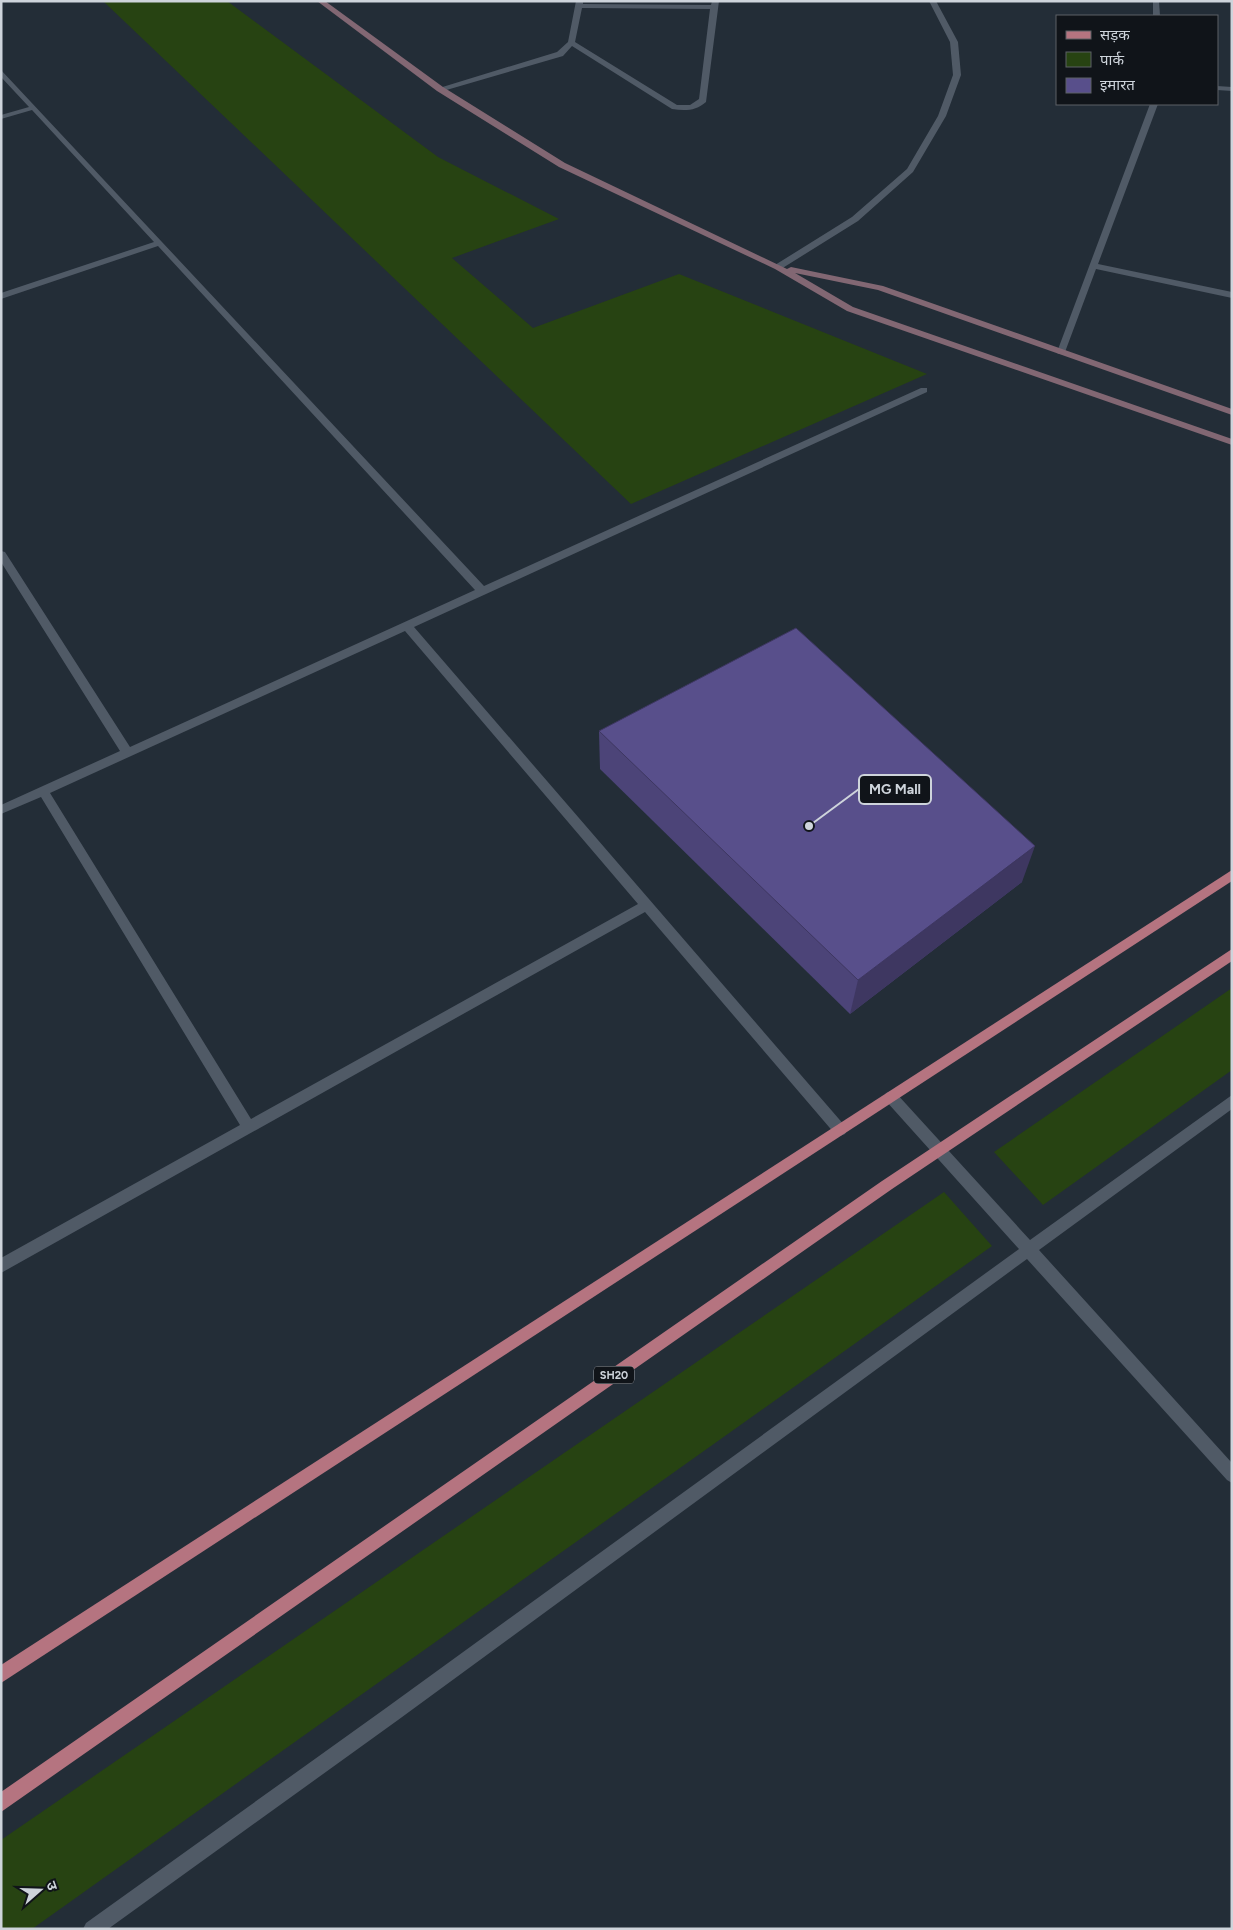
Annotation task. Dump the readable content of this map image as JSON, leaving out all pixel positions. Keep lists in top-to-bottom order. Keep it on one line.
{"streets":{"main road":["SH20"]},"places":["MG Mall"],"legend":["सड़क","पार्क","इमारत"],"north":"right"}
